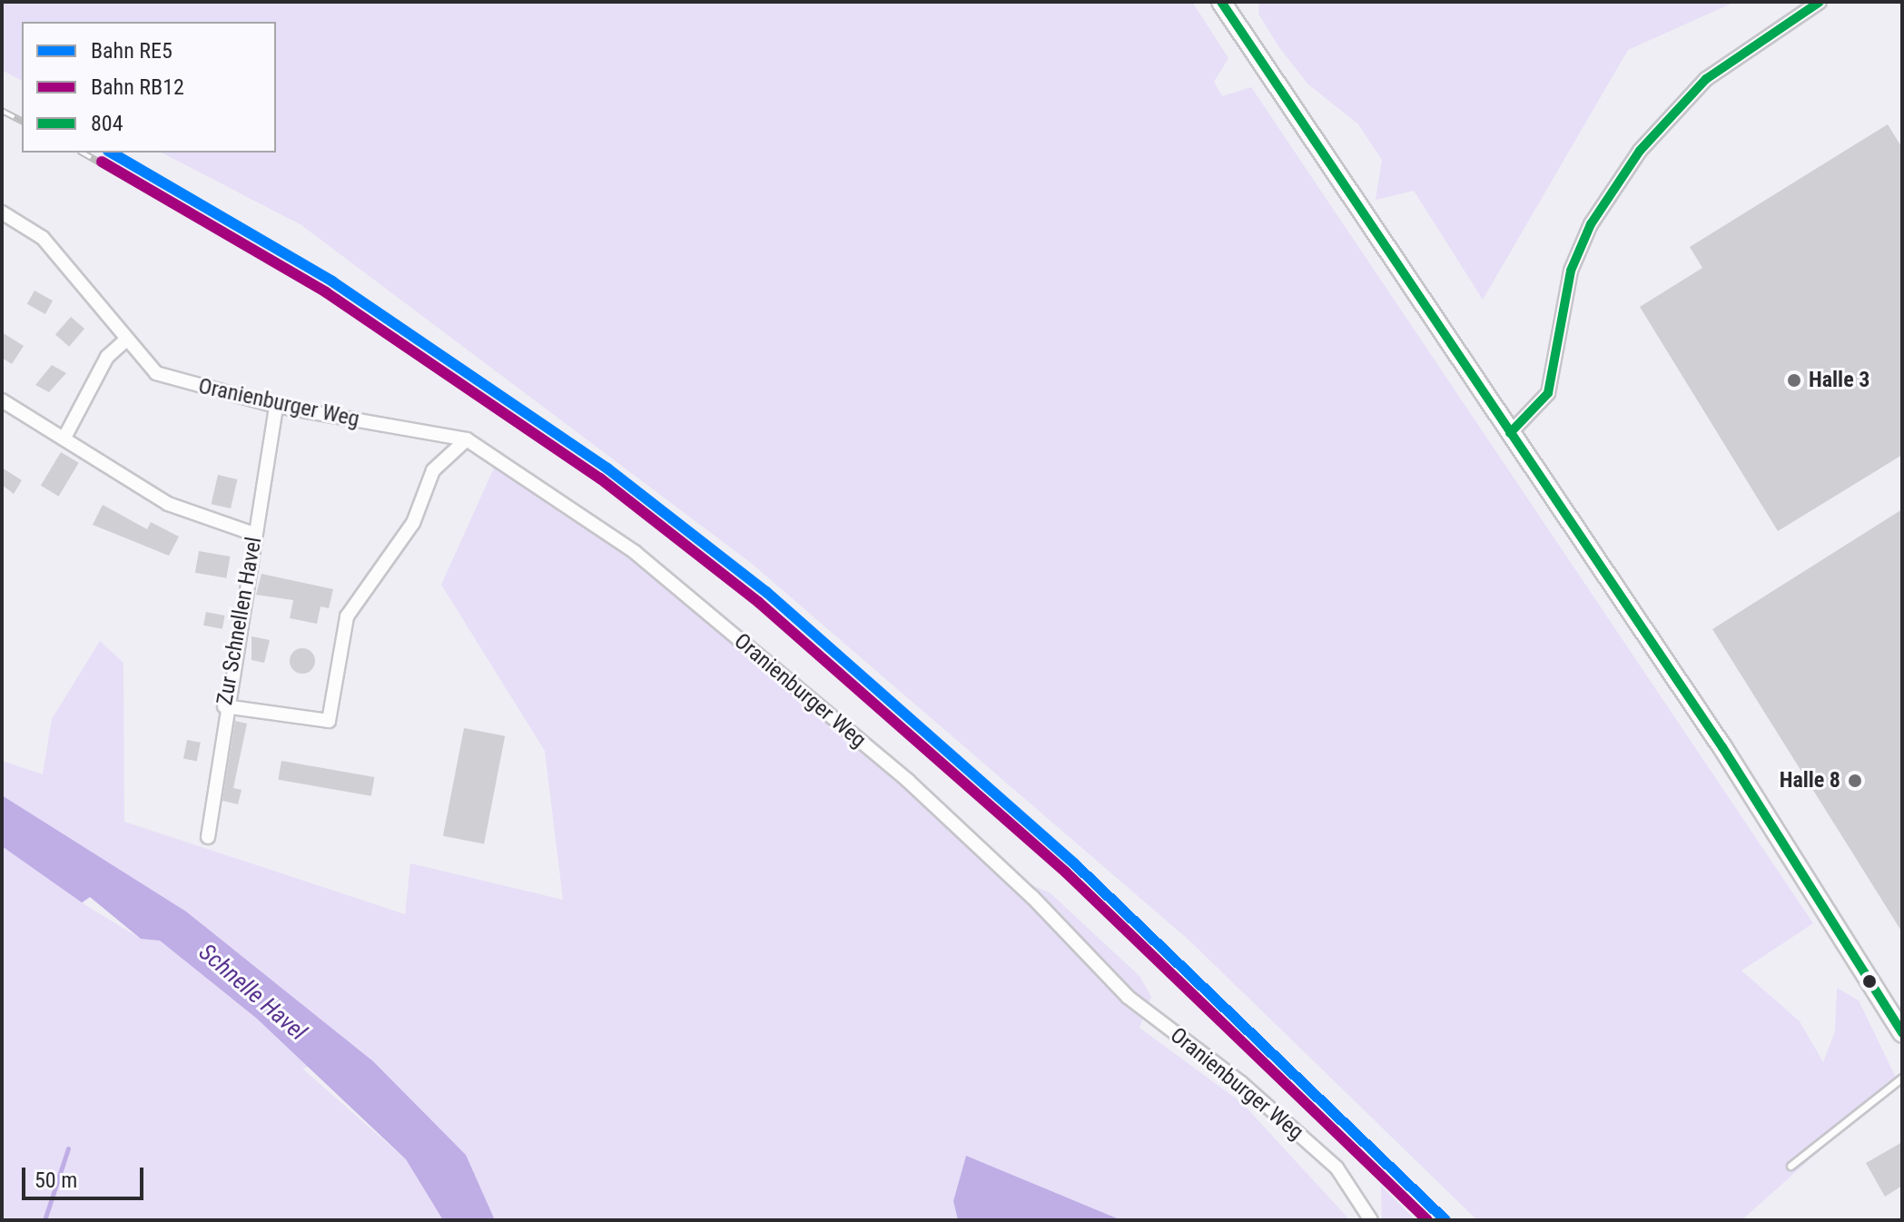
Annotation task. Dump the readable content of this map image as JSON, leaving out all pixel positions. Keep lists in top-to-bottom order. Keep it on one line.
{"streets":{"street":["Oranienburger Weg","Zur Schnellen Havel"]},"crossings":[["Oranienburger Weg","Zur Schnellen Havel"]],"water":["Schnelle Havel"],"places":["Halle 3","Halle 8"],"lines":["transit line 804","rail line RE5","rail line RB12"],"legend":["Bahn RE5","Bahn RB12","804"],"scale_bar":"50 m"}
